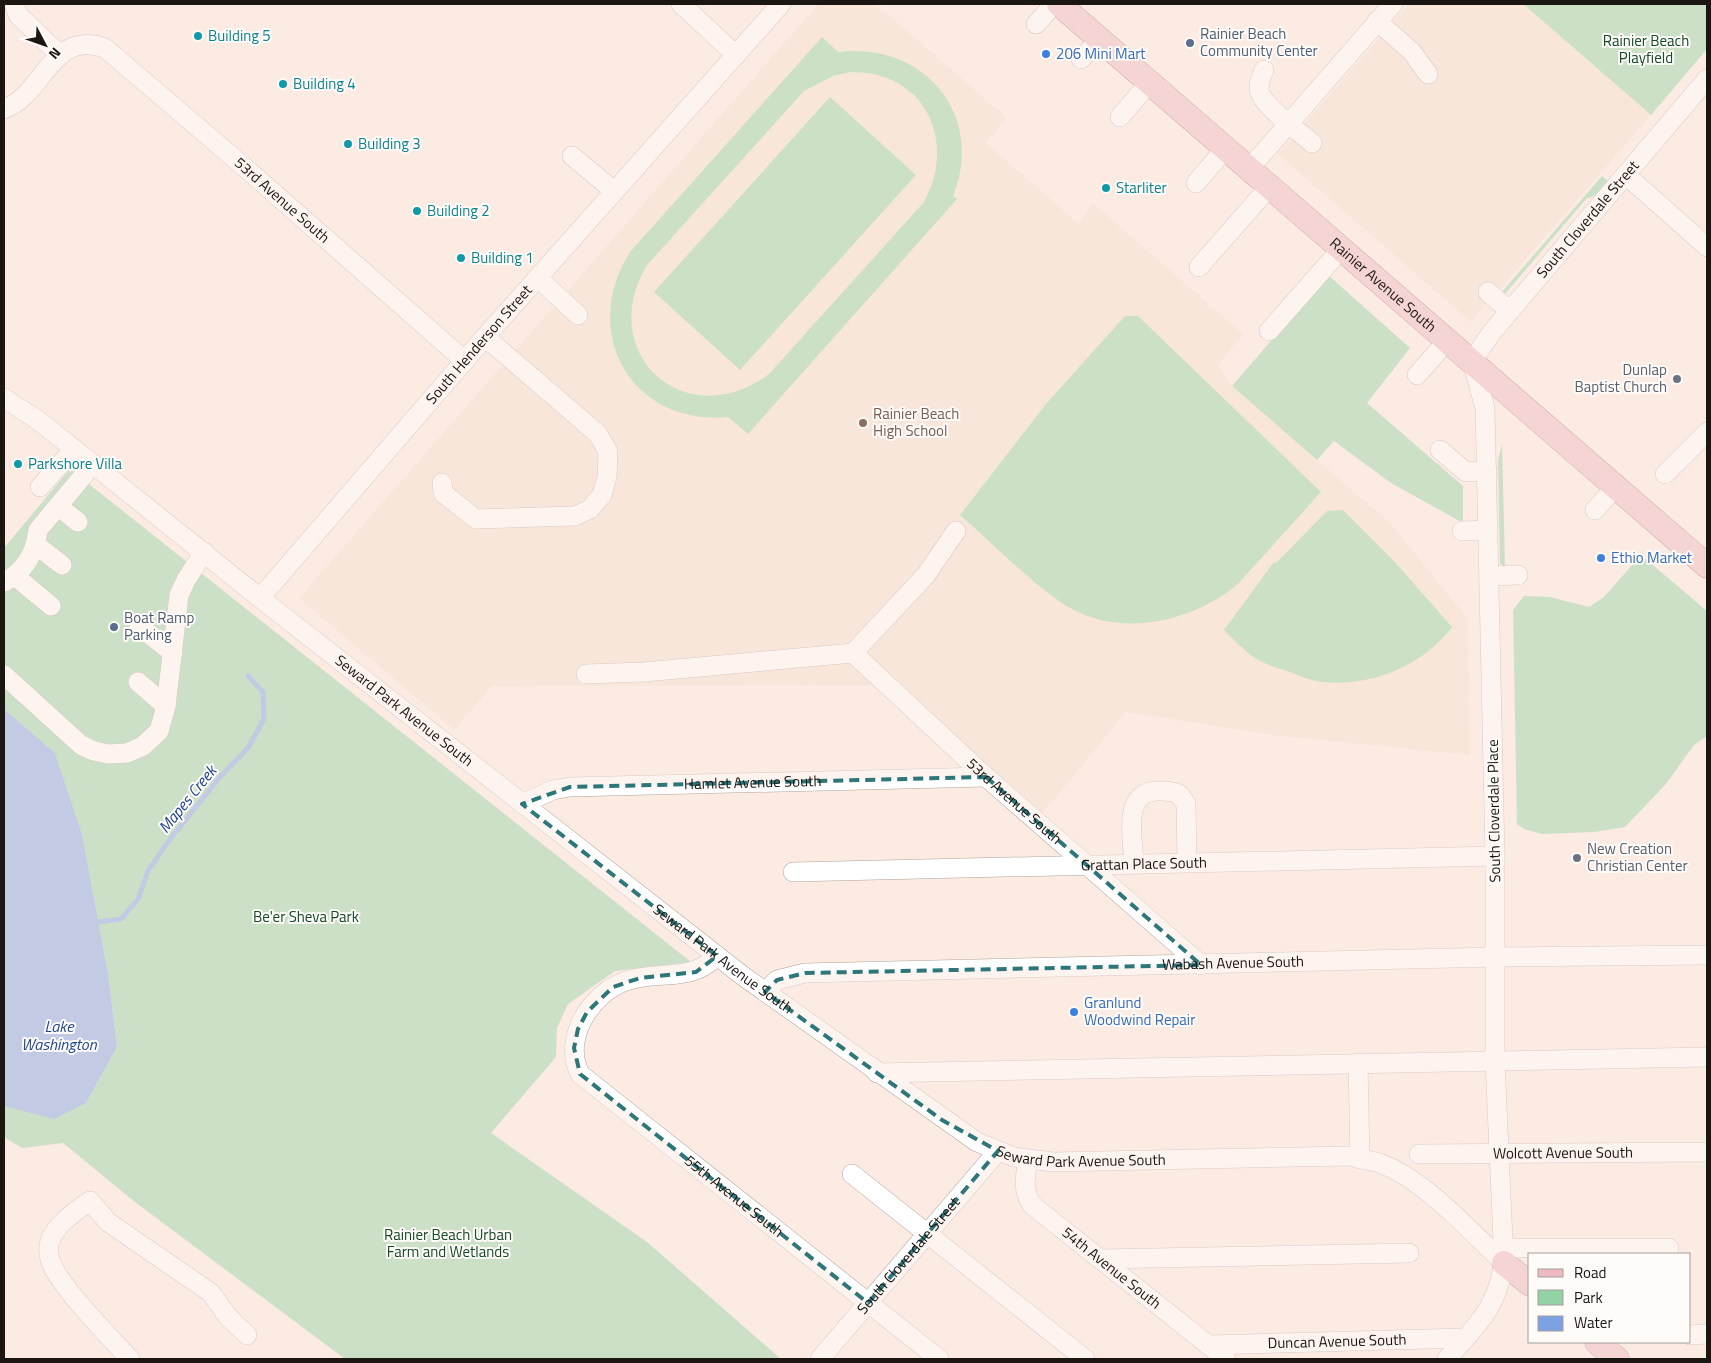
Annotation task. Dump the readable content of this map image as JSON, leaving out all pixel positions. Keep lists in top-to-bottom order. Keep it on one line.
{"streets":{"main road":["Rainier Avenue South","Seward Park Avenue South"],"street":["53rd Avenue South","South Cloverdale Street","South Henderson Street","Hamlet Avenue South","South Cloverdale Place","Grattan Place South","Wabash Avenue South","Wolcott Avenue South","55th Avenue South","54th Avenue South","Duncan Avenue South"]},"crossings":[["53rd Avenue South","South Henderson Street"],["53rd Avenue South","Hamlet Avenue South"],["53rd Avenue South","Grattan Place South"],["53rd Avenue South","Wabash Avenue South"],["South Cloverdale Street","Rainier Avenue South"],["South Cloverdale Street","Seward Park Avenue South"],["South Cloverdale Street","South Cloverdale Place"],["South Cloverdale Street","55th Avenue South"],["Rainier Avenue South","South Cloverdale Place"],["South Henderson Street","Seward Park Avenue South"],["Seward Park Avenue South","Hamlet Avenue South"],["Seward Park Avenue South","South Cloverdale Place"],["Seward Park Avenue South","Wabash Avenue South"],["Seward Park Avenue South","55th Avenue South"],["Seward Park Avenue South","54th Avenue South"],["South Cloverdale Place","Grattan Place South"],["South Cloverdale Place","Wabash Avenue South"],["South Cloverdale Place","Wolcott Avenue South"],["South Cloverdale Place","Duncan Avenue South"],["54th Avenue South","Duncan Avenue South"]],"water":["Mapes Creek","Lake Washington"],"parks":["Rainier Beach Playfield","Be'er Sheva Park","Rainier Beach Urban Farm and Wetlands"],"places":["Building 5","Rainier Beach Community Center","206 Mini Mart","Building 4","Building 3","Starliter","Building 2","Building 1","Dunlap Baptist Church","Rainier Beach High School","Parkshore Villa","Ethio Market","Boat Ramp Parking","New Creation Christian Center","Granlund Woodwind Repair"],"legend":["Road","Park","Water"],"north":"bottom right"}
